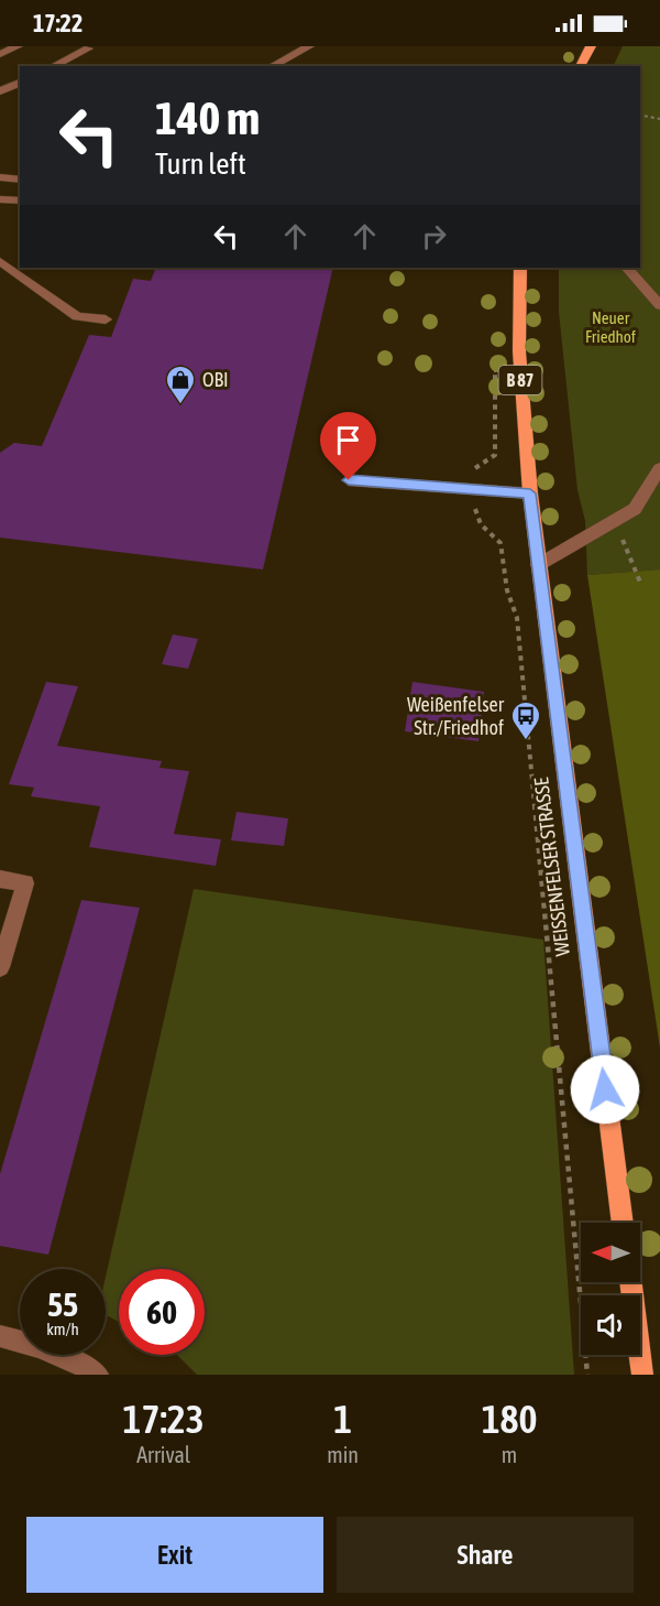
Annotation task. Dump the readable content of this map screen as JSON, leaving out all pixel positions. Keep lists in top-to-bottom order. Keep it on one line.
{"streets":{"main road":["B 87","WEISSENFELSER STRASSE"]},"crossings":[["B 87","WEISSENFELSER STRASSE"]],"parks":["Neuer Friedhof"],"places":{"shop":["OBI"],"bus stop":["Weißenfelser Str./Friedhof"]},"north":"left","page":{"status":"17:22","turn":["140 m","Turn left"],"speed":"55 km/h","limit":"60","eta":["17:23","Arrival","1","min","180","m"],"buttons":["Exit","Share"]}}
